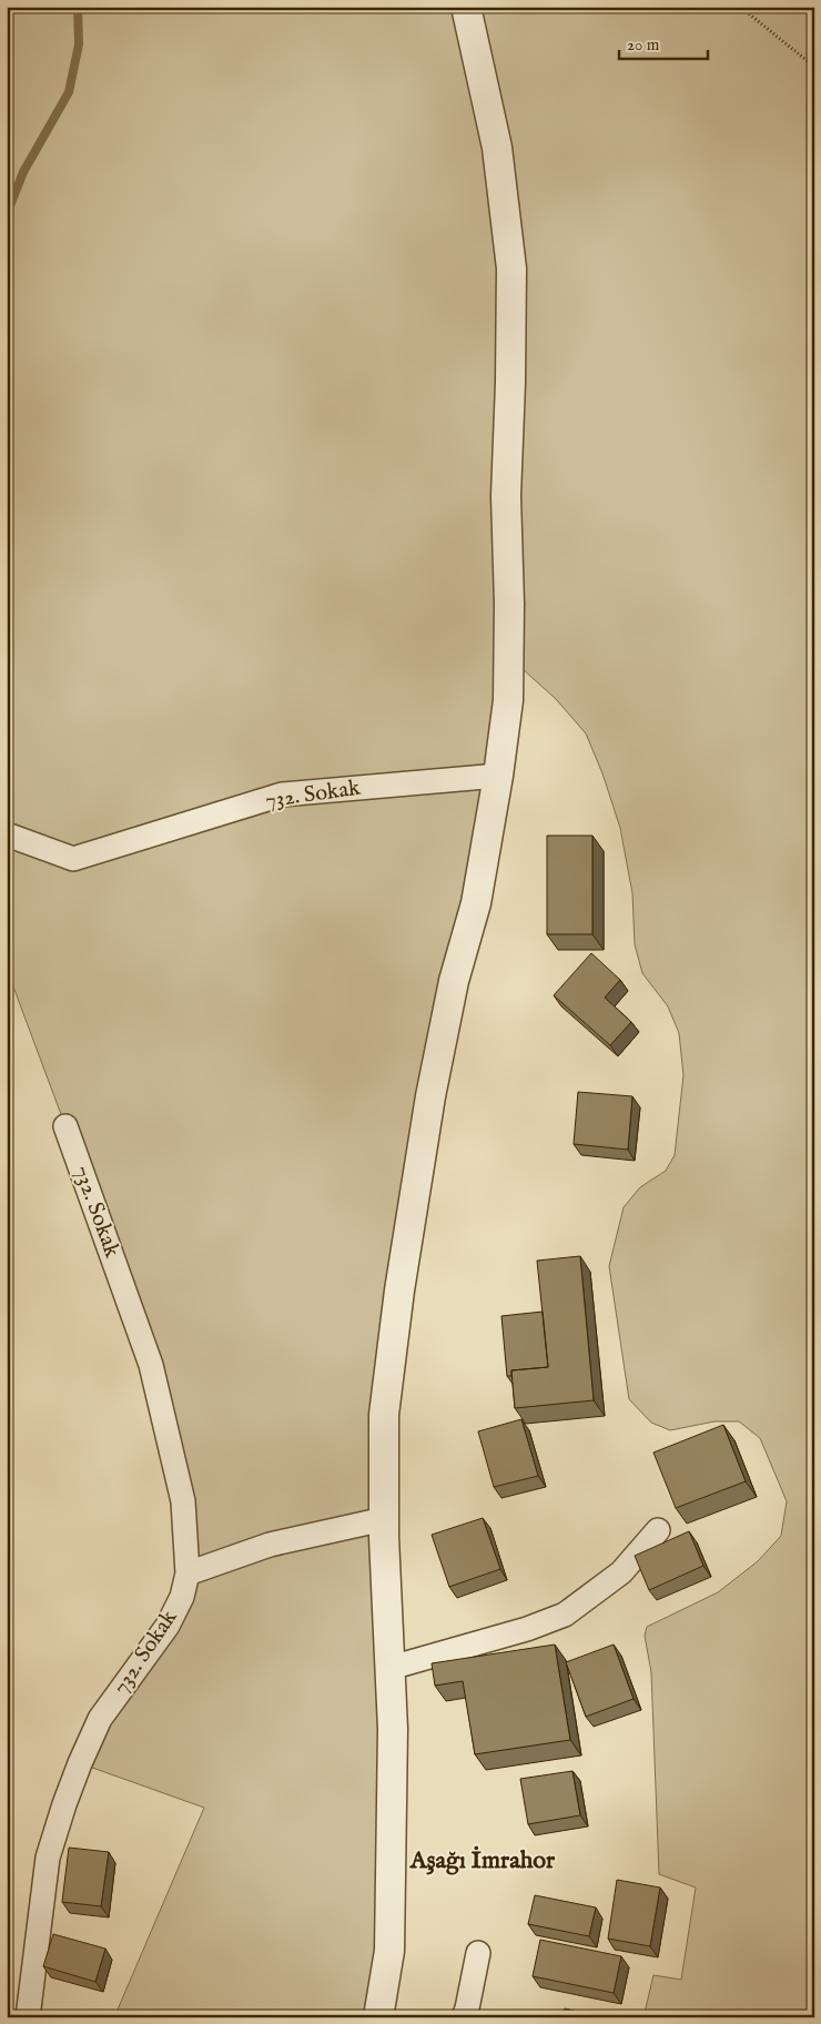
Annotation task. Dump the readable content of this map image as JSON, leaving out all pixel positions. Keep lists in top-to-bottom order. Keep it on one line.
{"streets":{"street":["732. Sokak"]},"districts":["Aşağı İmrahor"],"scale_bar":"20 m"}
